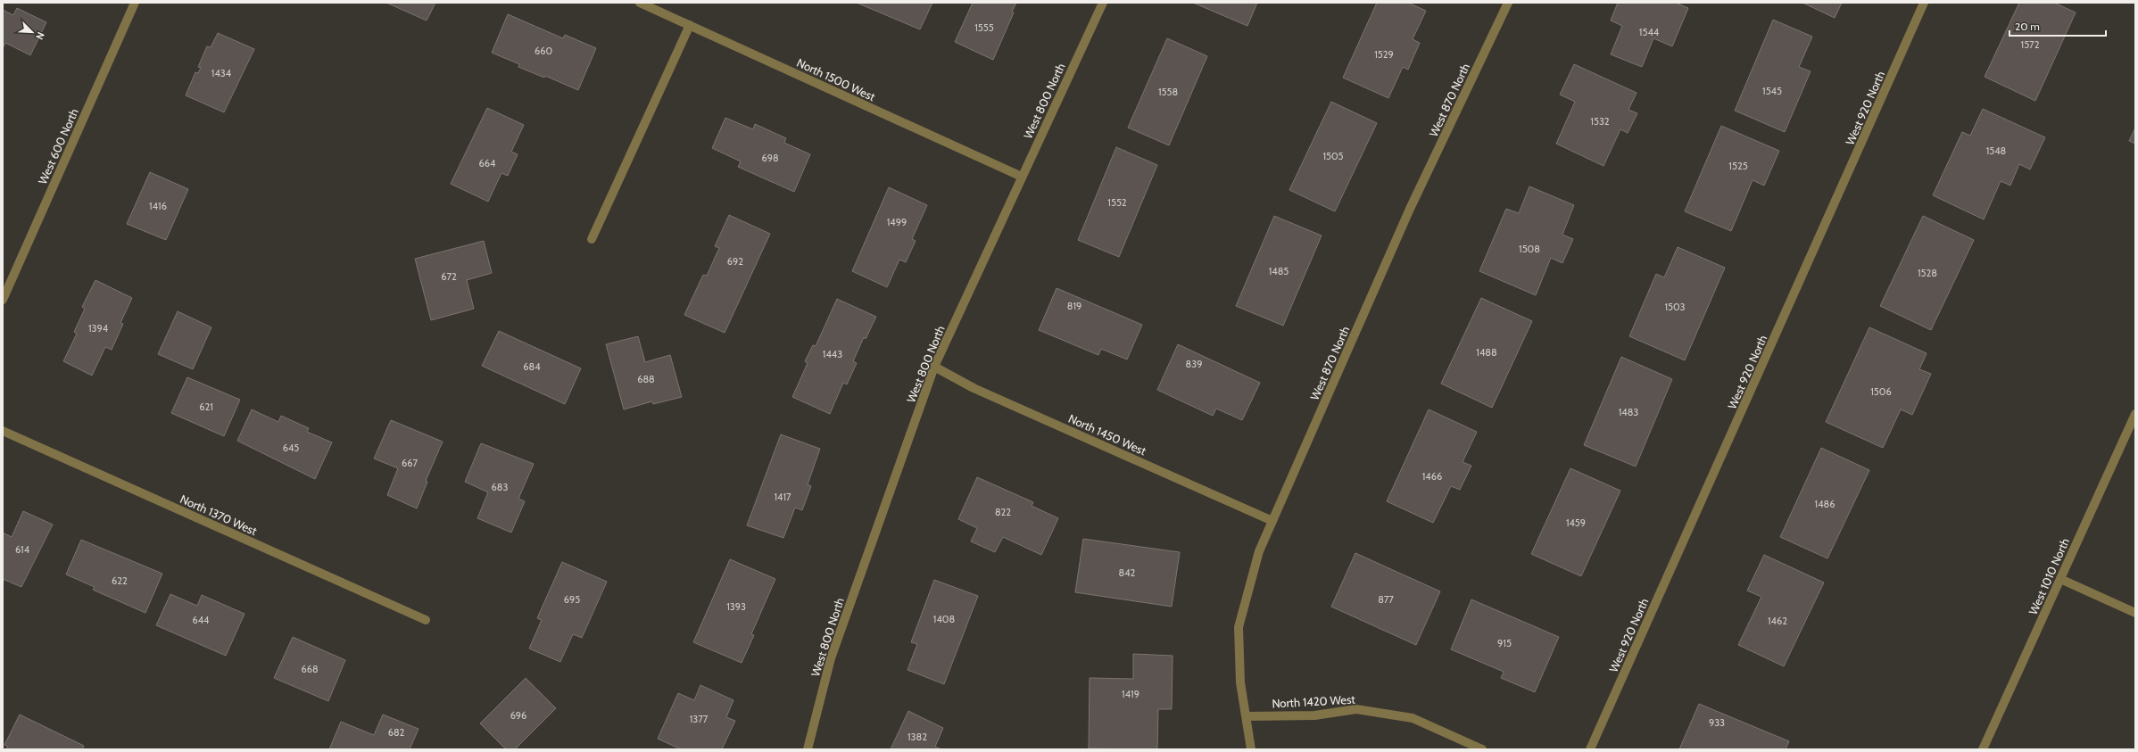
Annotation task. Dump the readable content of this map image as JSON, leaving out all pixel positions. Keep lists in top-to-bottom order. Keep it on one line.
{"streets":{"street":["North 1500 West","West 870 North","West 800 North","West 920 North","West 600 North","North 1450 West","North 1370 West","West 1010 North","North 1420 West"]},"crossings":[["North 1500 West","West 800 North"],["West 870 North","North 1450 West"],["West 870 North","North 1420 West"],["West 800 North","North 1450 West"]],"house_numbers":["1555","1544","1572","660","1529","1434","1545","1558","1532","1548","1505","698","664","1525","1552","1416","1499","1508","692","1485","1528","672","819","1503","1394","1488","1443","839","684","688","1506","621","1483","645","667","1466","683","1417","1486","822","1459","614","842","622","695","877","1393","1408","644","1462","915","668","1419","696","1377","933","682","1382"],"scale_bar":"20 m","north":"bottom right"}
